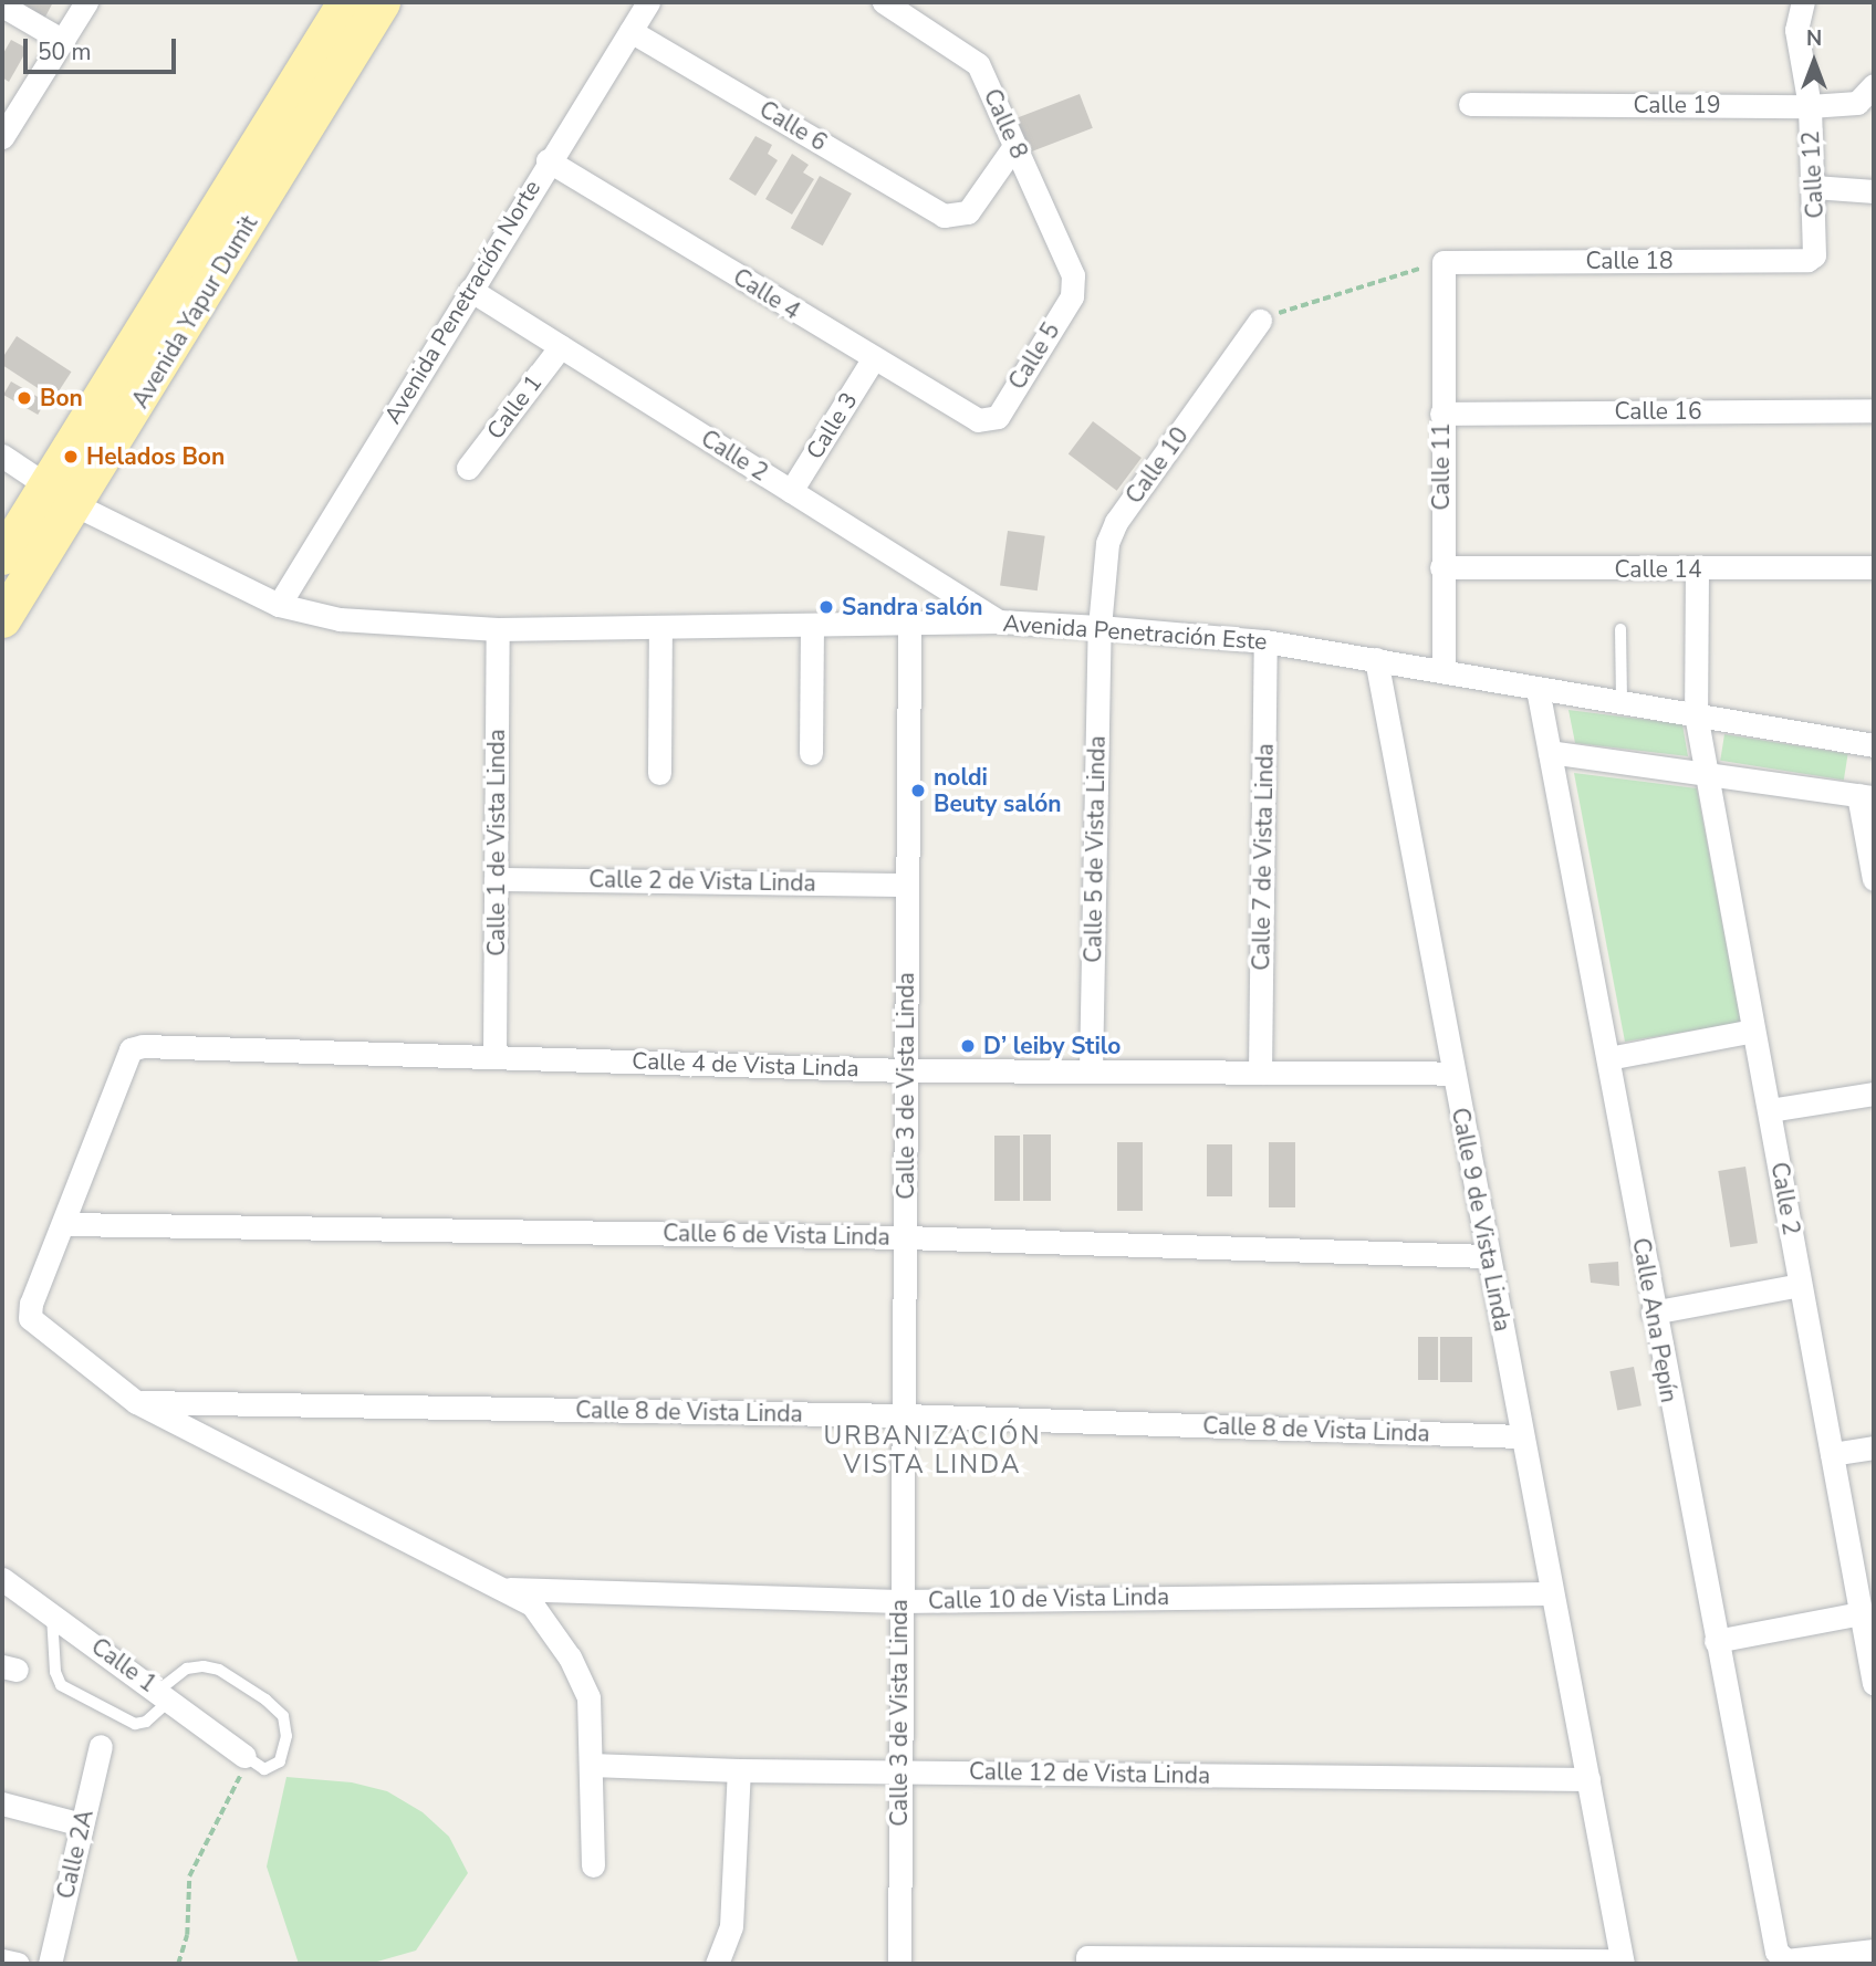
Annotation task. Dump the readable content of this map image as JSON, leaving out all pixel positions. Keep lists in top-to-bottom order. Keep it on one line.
{"streets":{"main road":["Avenida Yapur Dumit"],"street":["Calle 19","Calle 8","Calle 6","Calle 12","Calle 18","Calle 4","Avenida Penetración Norte","Calle 5","Calle 1","Calle 16","Calle 3","Calle 2","Calle 10","Calle 11","Calle 14","Avenida Penetración Este","Calle 1 de Vista Linda","Calle 5 de Vista Linda","Calle 7 de Vista Linda","Calle 2 de Vista Linda","Calle 4 de Vista Linda","Calle 3 de Vista Linda","Calle 9 de Vista Linda","Calle 6 de Vista Linda","Calle Ana Pepín","Calle 8 de Vista Linda","Calle 10 de Vista Linda","Calle 12 de Vista Linda","Calle 2A"]},"crossings":[["Calle 19","Calle 12"],["Calle 8","Calle 6"],["Calle 8","Calle 5"],["Calle 6","Avenida Penetración Norte"],["Calle 12","Calle 18"],["Calle 18","Calle 11"],["Calle 4","Avenida Penetración Norte"],["Calle 4","Calle 5"],["Calle 4","Calle 3"],["Avenida Penetración Norte","Calle 2"],["Avenida Penetración Norte","Avenida Penetración Este"],["Avenida Yapur Dumit","Avenida Penetración Este"],["Calle 1","Calle 2"],["Calle 16","Calle 11"],["Calle 3","Calle 2"],["Calle 2","Calle 14"],["Calle 2","Avenida Penetración Este"],["Calle 10","Avenida Penetración Este"],["Calle 10","Calle 5 de Vista Linda"],["Calle 11","Calle 14"],["Calle 11","Avenida Penetración Este"],["Avenida Penetración Este","Calle 1 de Vista Linda"],["Avenida Penetración Este","Calle 5 de Vista Linda"],["Avenida Penetración Este","Calle 7 de Vista Linda"],["Avenida Penetración Este","Calle 3 de Vista Linda"],["Avenida Penetración Este","Calle 9 de Vista Linda"],["Avenida Penetración Este","Calle Ana Pepín"],["Calle 1 de Vista Linda","Calle 2 de Vista Linda"],["Calle 1 de Vista Linda","Calle 4 de Vista Linda"],["Calle 5 de Vista Linda","Calle 4 de Vista Linda"],["Calle 7 de Vista Linda","Calle 4 de Vista Linda"],["Calle 2 de Vista Linda","Calle 3 de Vista Linda"],["Calle 4 de Vista Linda","Calle 3 de Vista Linda"],["Calle 4 de Vista Linda","Calle 9 de Vista Linda"],["Calle 4 de Vista Linda","Calle 6 de Vista Linda"],["Calle 3 de Vista Linda","Calle 6 de Vista Linda"],["Calle 3 de Vista Linda","Calle 8 de Vista Linda"],["Calle 3 de Vista Linda","Calle 10 de Vista Linda"],["Calle 3 de Vista Linda","Calle 12 de Vista Linda"],["Calle 9 de Vista Linda","Calle 6 de Vista Linda"],["Calle 9 de Vista Linda","Calle 8 de Vista Linda"],["Calle 9 de Vista Linda","Calle 10 de Vista Linda"],["Calle 9 de Vista Linda","Calle 12 de Vista Linda"]],"districts":["URBANIZACIÓN VISTA LINDA"],"places":["Bon","Helados Bon","Sandra salón","noldi Beuty salón","D’ leiby Stilo"],"scale_bar":"50 m","north":"top"}
